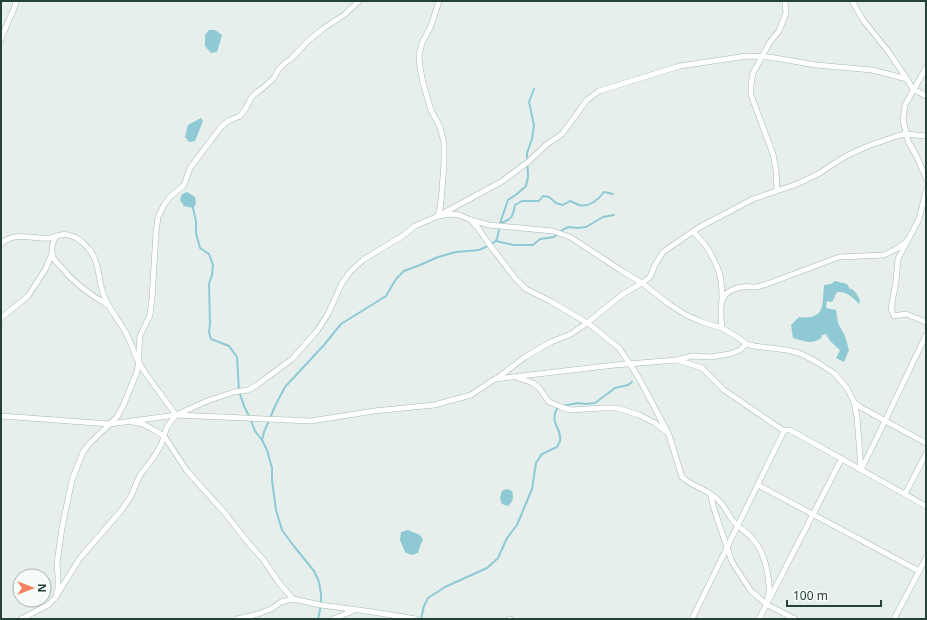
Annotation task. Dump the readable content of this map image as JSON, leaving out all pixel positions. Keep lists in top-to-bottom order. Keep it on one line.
{"scale_bar":"100 m","north":"right"}
